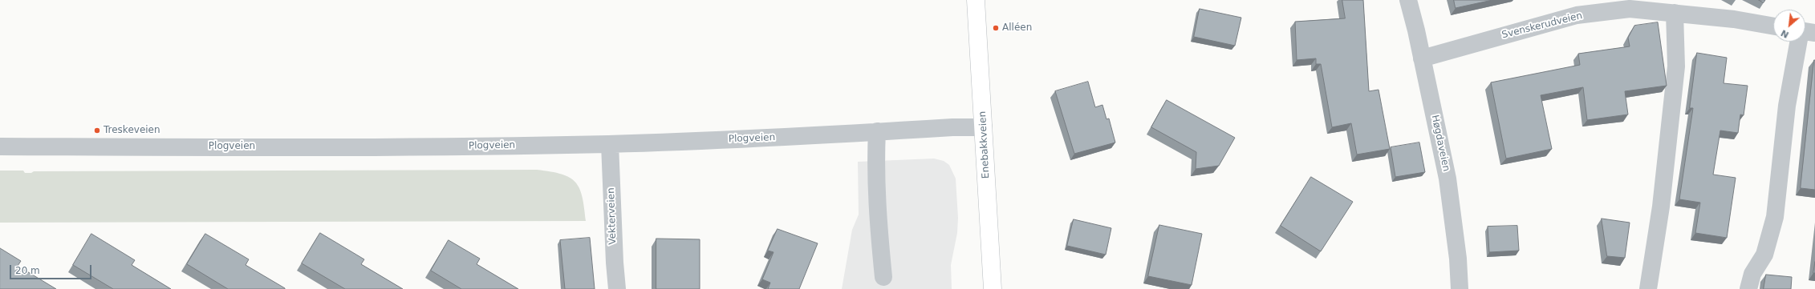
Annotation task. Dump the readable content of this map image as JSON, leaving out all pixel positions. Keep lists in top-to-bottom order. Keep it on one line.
{"streets":{"main road":["Enebakkveien"],"street":["Svenskerudveien","Plogveien","Høgdaveien","Vekterveien"]},"crossings":[["Svenskerudveien","Høgdaveien"],["Plogveien","Enebakkveien"],["Plogveien","Vekterveien"]],"places":["Alléen","Treskeveien"],"scale_bar":"20 m","north":"bottom left"}
